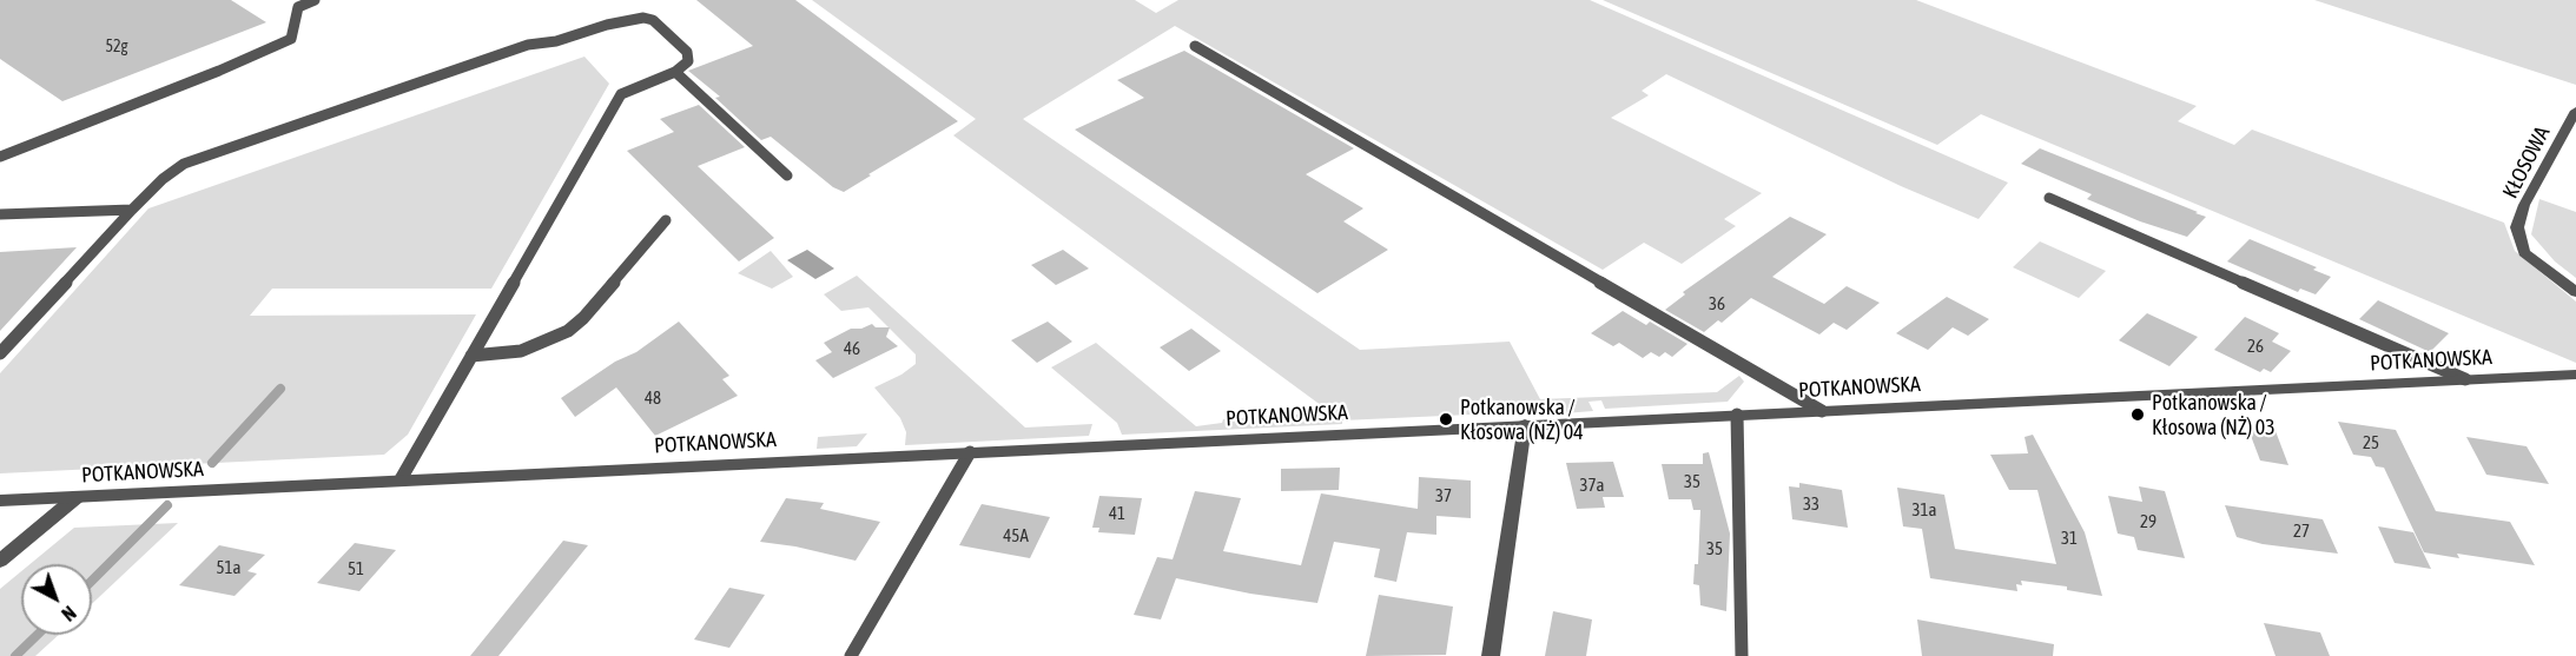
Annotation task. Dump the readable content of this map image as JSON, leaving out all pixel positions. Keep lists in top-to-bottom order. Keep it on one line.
{"streets":{"street":["KŁOSOWA","POTKANOWSKA"]},"places":["Potkanowska / Kłosowa (NŻ) 03","Potkanowska / Kłosowa (NŻ) 04"],"house_numbers":["52g","36","26","46","48","25","35","37a","37","33","31a","41","29","27","45A","31","35","51a","51"],"north":"bottom right"}
